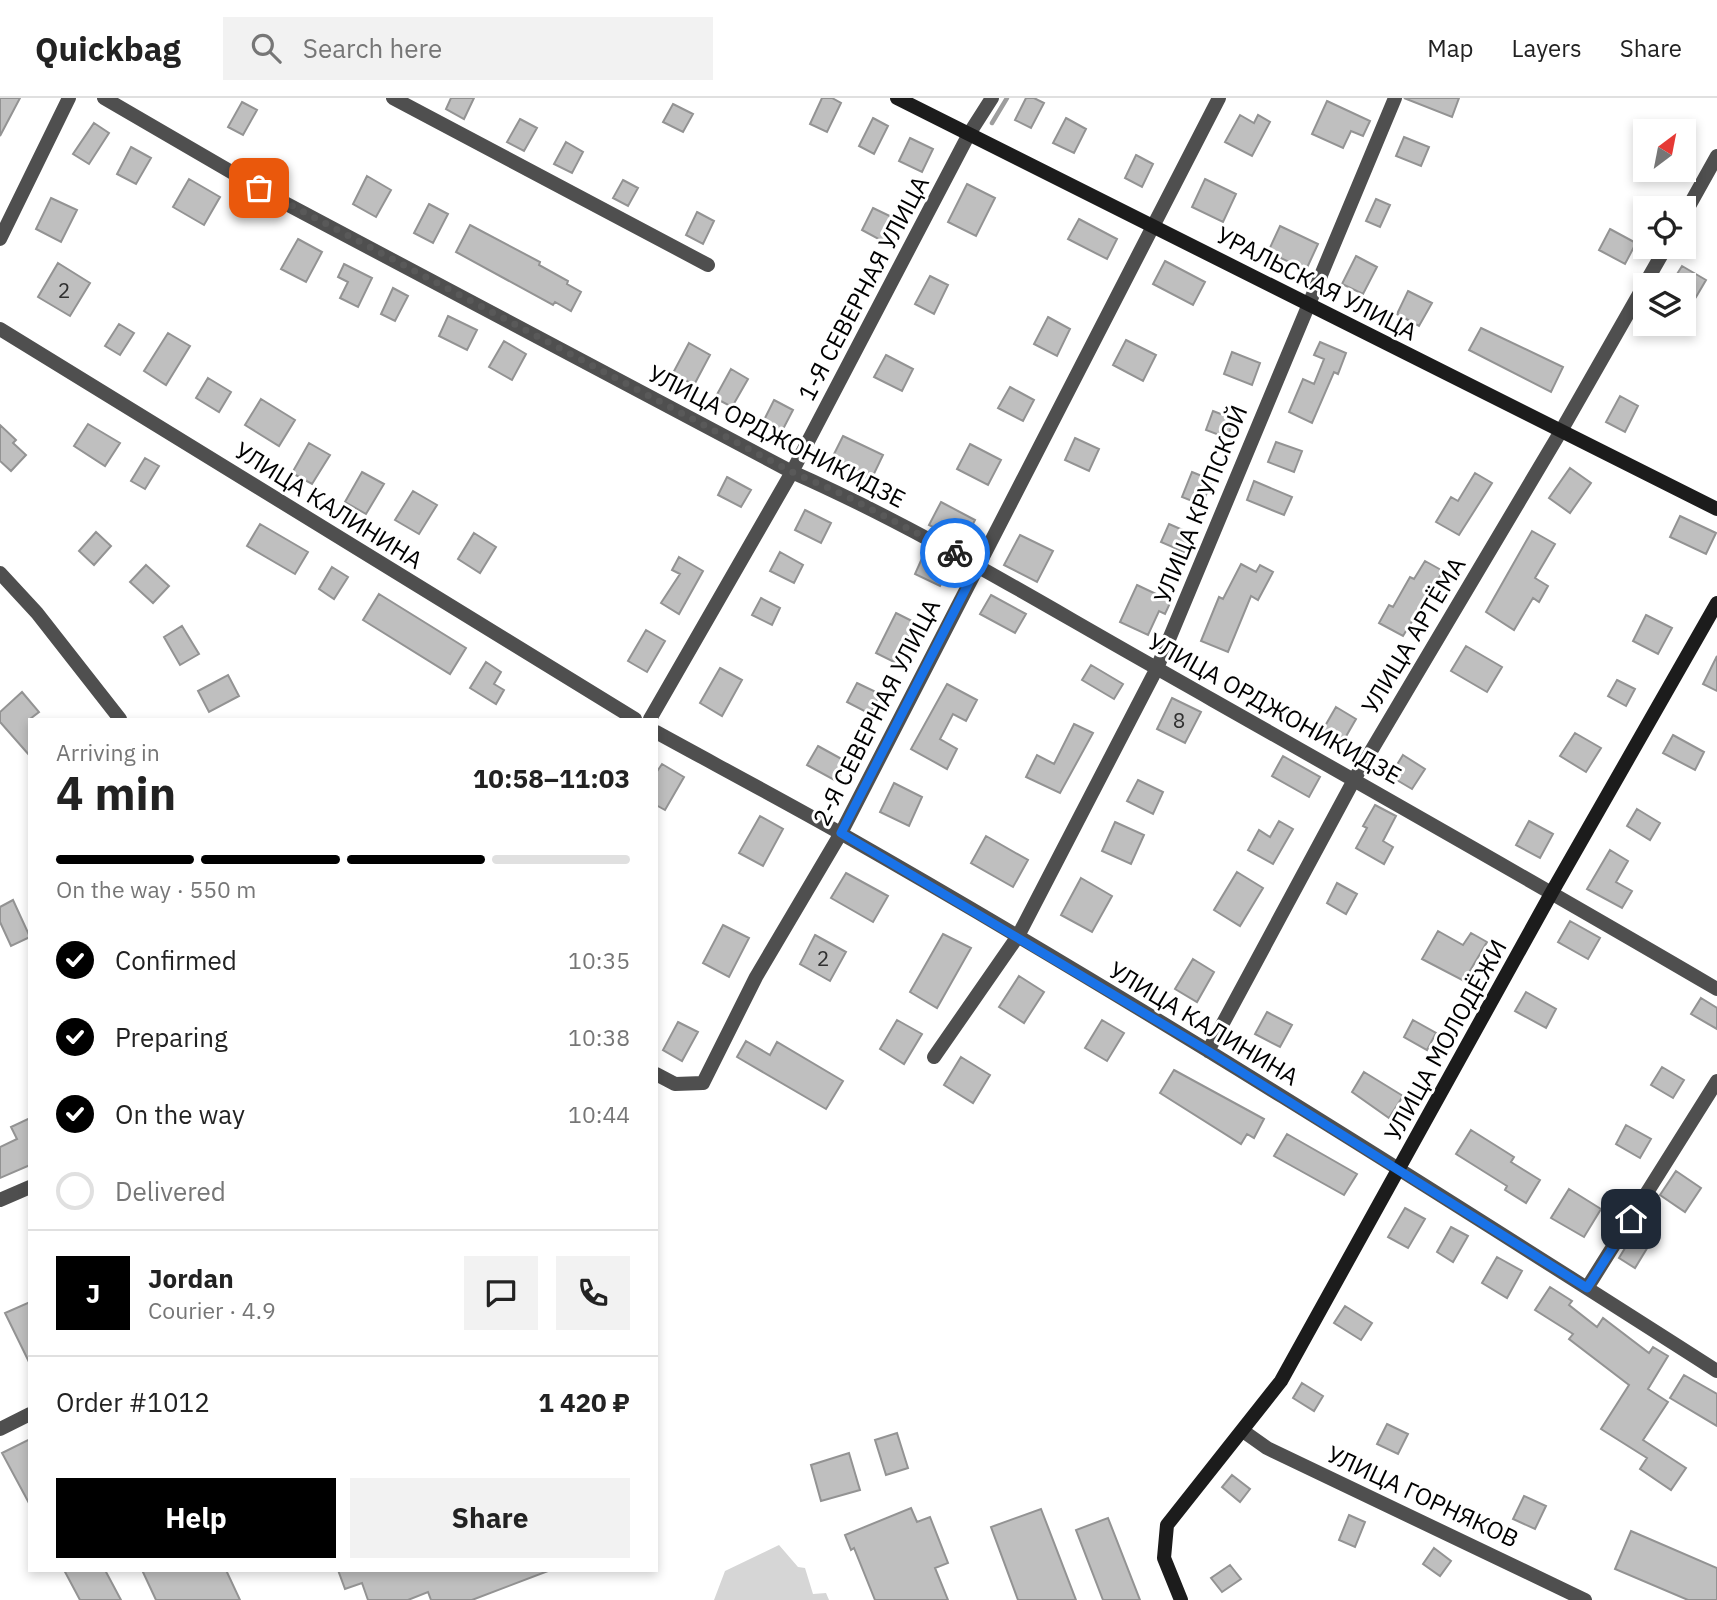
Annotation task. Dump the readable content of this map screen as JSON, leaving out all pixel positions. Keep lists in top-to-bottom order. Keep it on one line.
{"streets":{"main road":["УРАЛЬСКАЯ УЛИЦА","УЛИЦА МОЛОДЁЖИ"],"street":["1-Я СЕВЕРНАЯ УЛИЦА","УЛИЦА ОРДЖОНИКИДЗЕ","УЛИЦА КРУПСКОЙ","УЛИЦА КАЛИНИНА","УЛИЦА АРТЁМА","2-Я СЕВЕРНАЯ УЛИЦА","УЛИЦА ГОРНЯКОВ"]},"crossings":[["УРАЛЬСКАЯ УЛИЦА","1-Я СЕВЕРНАЯ УЛИЦА"],["УРАЛЬСКАЯ УЛИЦА","УЛИЦА КРУПСКОЙ"],["УРАЛЬСКАЯ УЛИЦА","УЛИЦА АРТЁМА"],["УРАЛЬСКАЯ УЛИЦА","2-Я СЕВЕРНАЯ УЛИЦА"],["1-Я СЕВЕРНАЯ УЛИЦА","УЛИЦА ОРДЖОНИКИДЗЕ"],["УЛИЦА ОРДЖОНИКИДЗЕ","УЛИЦА КРУПСКОЙ"],["УЛИЦА ОРДЖОНИКИДЗЕ","УЛИЦА АРТЁМА"],["УЛИЦА ОРДЖОНИКИДЗЕ","2-Я СЕВЕРНАЯ УЛИЦА"],["УЛИЦА ОРДЖОНИКИДЗЕ","УЛИЦА МОЛОДЁЖИ"],["УЛИЦА КРУПСКОЙ","УЛИЦА КАЛИНИНА"],["УЛИЦА КАЛИНИНА","УЛИЦА АРТЁМА"],["УЛИЦА КАЛИНИНА","2-Я СЕВЕРНАЯ УЛИЦА"],["УЛИЦА КАЛИНИНА","УЛИЦА МОЛОДЁЖИ"],["УЛИЦА МОЛОДЁЖИ","УЛИЦА ГОРНЯКОВ"]],"house_numbers":["2","8","2"],"north":"top right","page":{"header":"Quickbag","search":"Search here","nav":["Map","Layers","Share"],"heading":["4 min","Arriving in","10:58–11:03"],"panel":["Jordan","Courier · 4.9","Order #1012","1 420 ₽"],"bar":"On the way · 550 m","list":[["Confirmed","10:35"],["Preparing","10:38"],["On the way","10:44"],"Delivered"],"round":"J","buttons":["Help","Share"]}}
